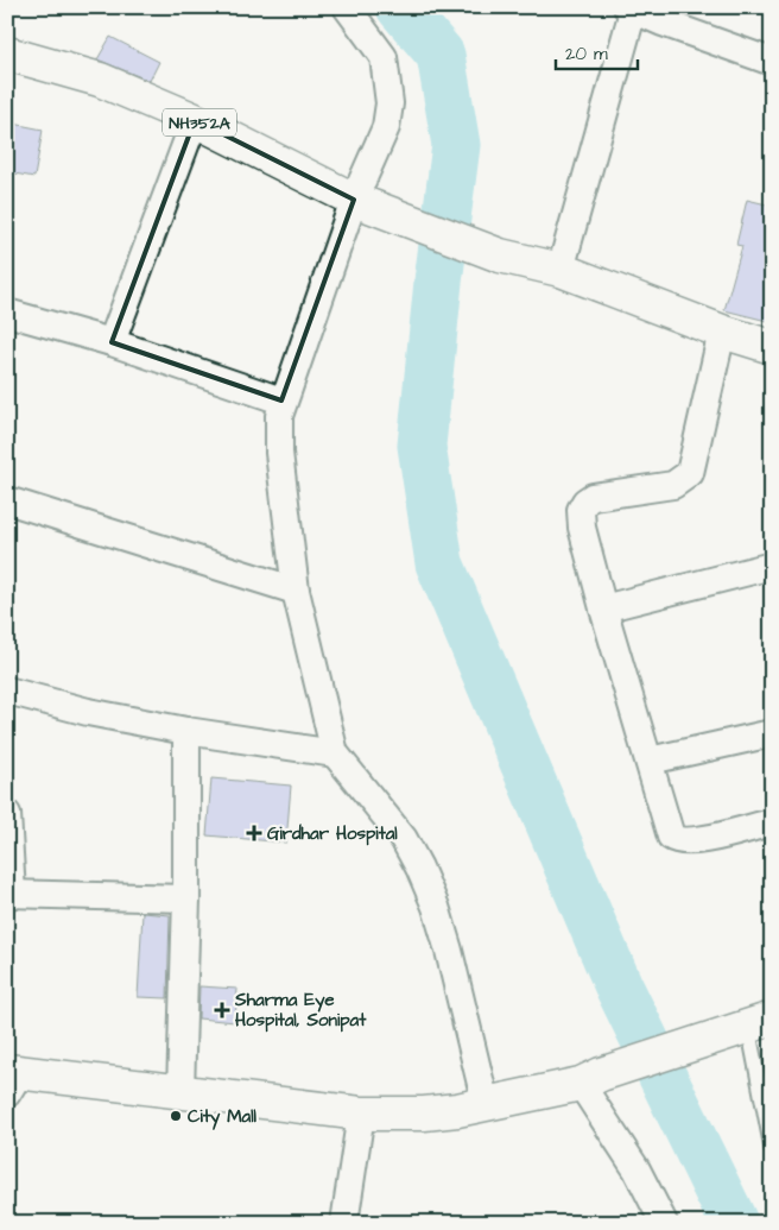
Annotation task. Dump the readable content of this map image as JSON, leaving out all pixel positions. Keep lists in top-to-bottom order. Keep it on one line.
{"streets":{"main road":["NH352A"]},"places":{"health":["Girdhar Hospital","Sharma Eye Hospital, Sonipat"],"other":["City Mall"]},"scale_bar":"20 m"}
